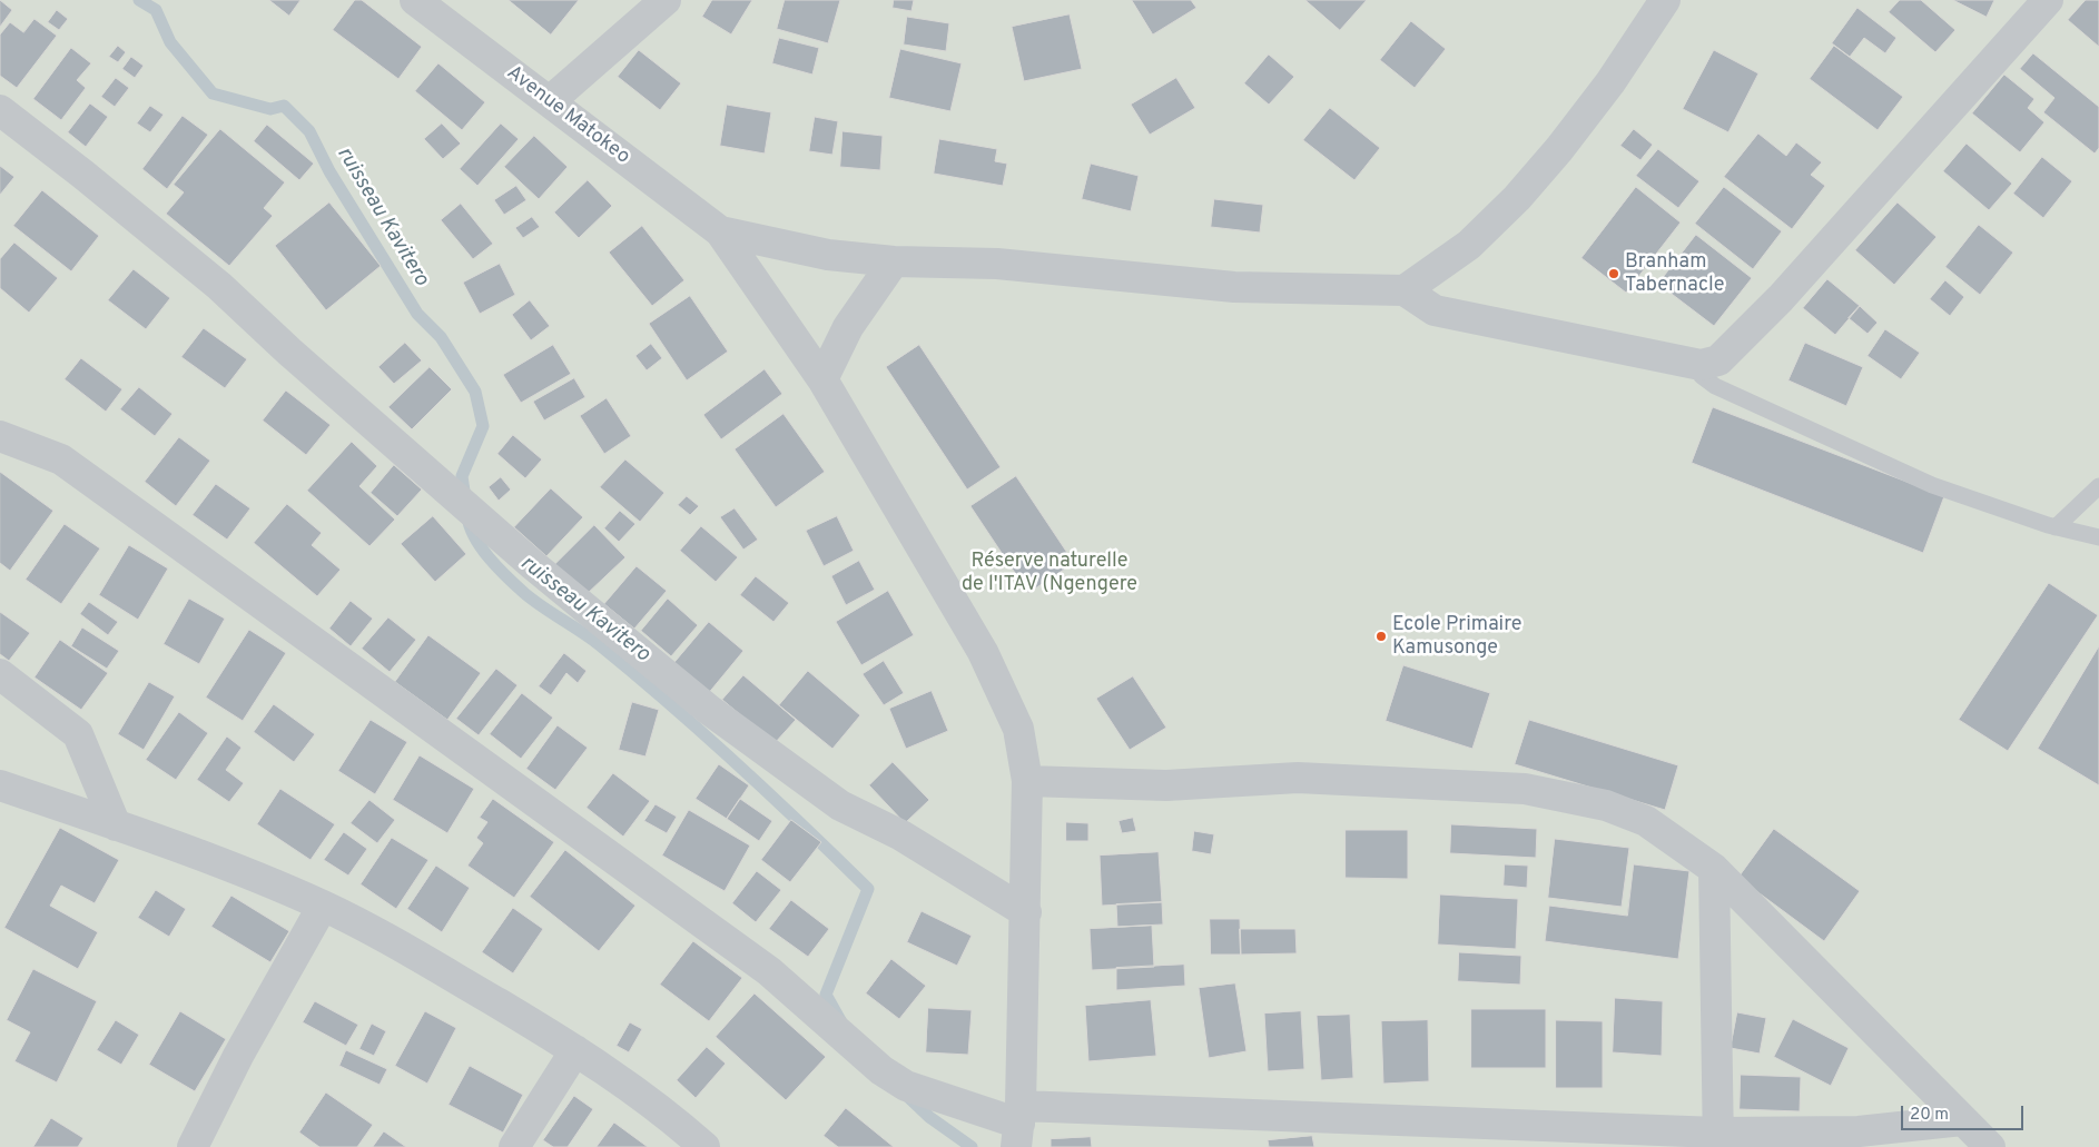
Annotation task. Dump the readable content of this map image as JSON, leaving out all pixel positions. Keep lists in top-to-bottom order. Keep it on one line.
{"streets":{"street":["Avenue Matokeo"]},"water":["ruisseau Kavitero"],"parks":["Réserve naturelle de l'ITAV (Ngengere"],"places":["Branham Tabernacle","Ecole Primaire Kamusonge"],"scale_bar":"20 m"}
